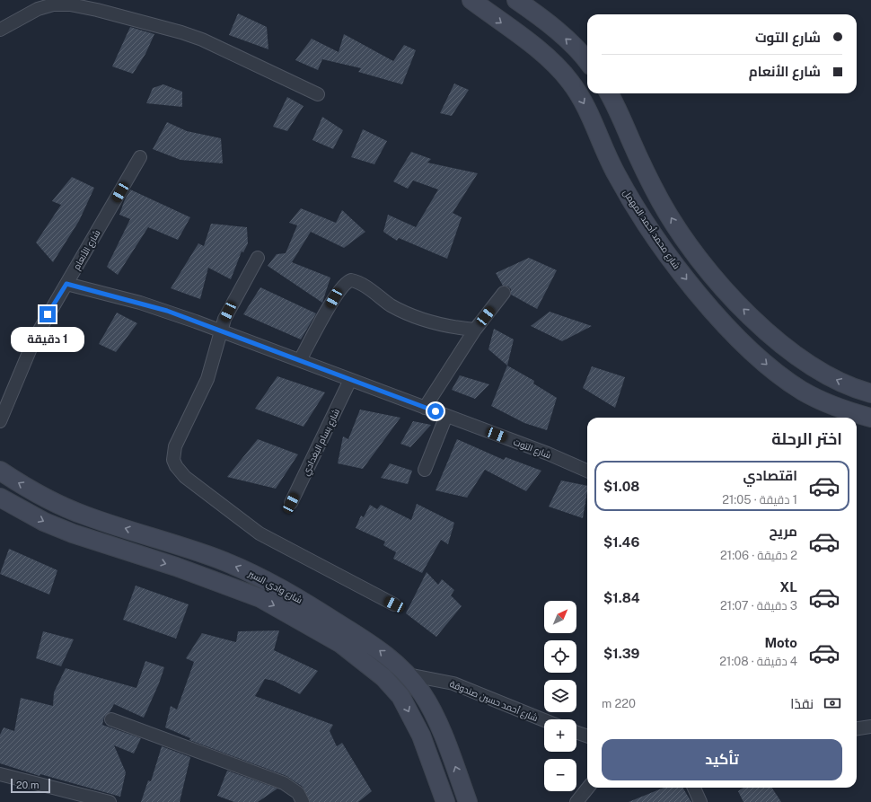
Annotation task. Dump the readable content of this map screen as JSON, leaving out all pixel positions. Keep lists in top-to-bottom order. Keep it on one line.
{"streets":{"main road":["شارع محمد أحمد المهمل","شارع وادي السير"],"street":["شارع الأنعام","شارع بسام البغدادي","شارع التوت","شارع أحمد حسين صندوقة"]},"crossings":[["شارع الأنعام","شارع التوت"],["شارع بسام البغدادي","شارع التوت"],["شارع وادي السير","شارع أحمد حسين صندوقة"]],"scale_bar":"20 m","north":"top right","page":{"banner":["شارع التوت","شارع الأنعام"],"bubble":"1 دقيقة","heading":"اختر الرحلة","list":[{"name":"اقتصادي","note":"1 دقيقة · 21:05","value":"$1.08"},{"name":"مريح","note":"2 دقيقة · 21:06","value":"$1.46"},{"name":"XL","note":"3 دقيقة · 21:07","value":"$1.84"},{"name":"Moto","note":"4 دقيقة · 21:08","value":"$1.39"}],"map_buttons":["+","−"],"pay":["نقدًا","220 m"],"buttons":"تأكيد","scale":"20 m"}}
